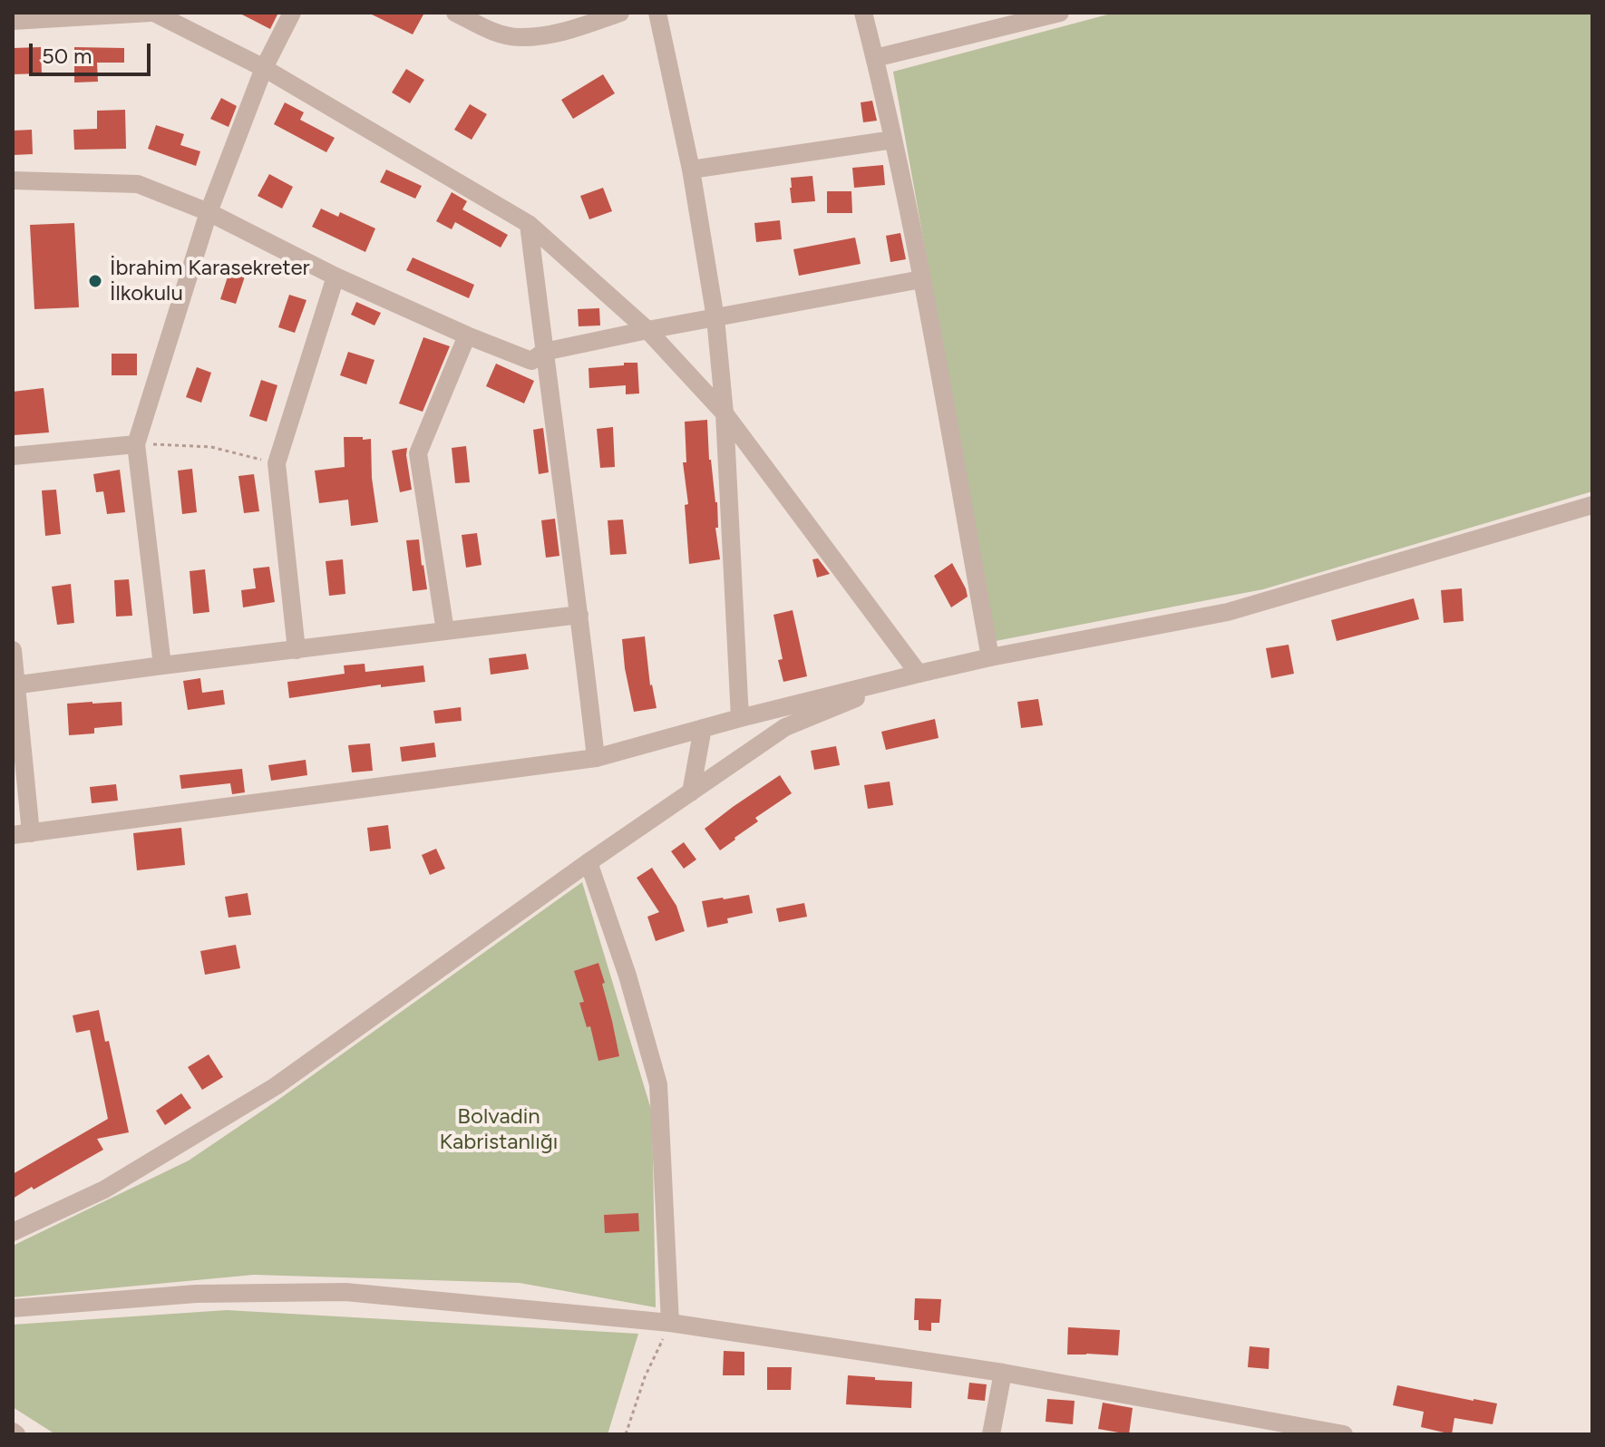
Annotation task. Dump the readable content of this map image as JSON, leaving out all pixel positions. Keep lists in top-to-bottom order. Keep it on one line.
{"parks":["Bolvadin Kabristanlığı"],"places":["İbrahim Karasekreter İlkokulu"],"scale_bar":"50 m"}
